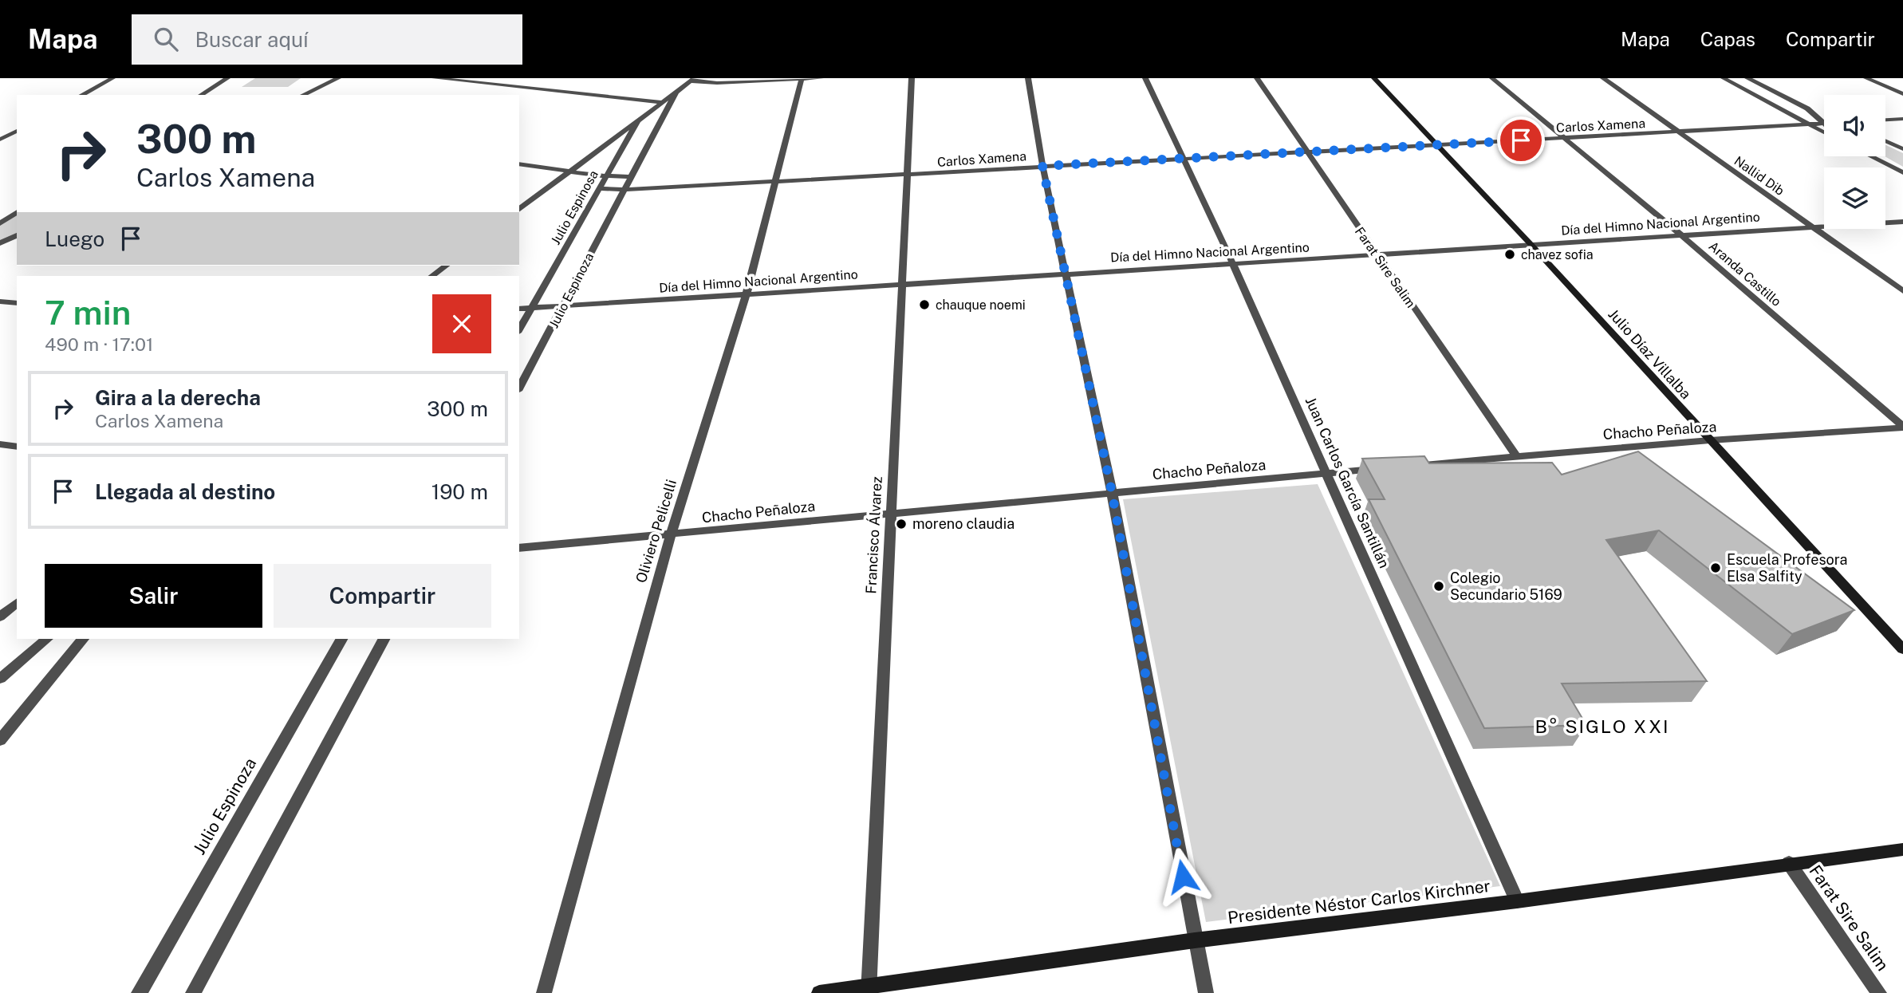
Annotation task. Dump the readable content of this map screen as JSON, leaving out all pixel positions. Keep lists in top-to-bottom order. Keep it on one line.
{"streets":{"street":["Carlos Xamena","Nallid Dib","Julio Espinosa","Día del Himno Nacional Argentino","Farat Sire Salim","Aranda Castillo","Julio Espinoza","Julio Díaz Villalba","Chacho Peñaloza","Juan Carlos García Santillán","Oliviero Pelicelli","Francisco Álvarez","Presidente Néstor Carlos Kirchner"]},"crossings":[["Carlos Xamena","Nallid Dib"],["Carlos Xamena","Julio Espinosa"],["Carlos Xamena","Farat Sire Salim"],["Carlos Xamena","Aranda Castillo"],["Carlos Xamena","Julio Espinoza"],["Carlos Xamena","Julio Díaz Villalba"],["Carlos Xamena","Juan Carlos García Santillán"],["Carlos Xamena","Oliviero Pelicelli"],["Carlos Xamena","Francisco Álvarez"],["Nallid Dib","Día del Himno Nacional Argentino"],["Julio Espinosa","Día del Himno Nacional Argentino"],["Julio Espinosa","Julio Espinoza"],["Día del Himno Nacional Argentino","Farat Sire Salim"],["Día del Himno Nacional Argentino","Aranda Castillo"],["Día del Himno Nacional Argentino","Julio Espinoza"],["Día del Himno Nacional Argentino","Julio Díaz Villalba"],["Día del Himno Nacional Argentino","Juan Carlos García Santillán"],["Día del Himno Nacional Argentino","Oliviero Pelicelli"],["Día del Himno Nacional Argentino","Francisco Álvarez"],["Farat Sire Salim","Chacho Peñaloza"],["Farat Sire Salim","Presidente Néstor Carlos Kirchner"],["Aranda Castillo","Chacho Peñaloza"],["Julio Díaz Villalba","Chacho Peñaloza"],["Chacho Peñaloza","Juan Carlos García Santillán"],["Chacho Peñaloza","Oliviero Pelicelli"],["Chacho Peñaloza","Francisco Álvarez"],["Juan Carlos García Santillán","Presidente Néstor Carlos Kirchner"],["Francisco Álvarez","Presidente Néstor Carlos Kirchner"]],"districts":["B° SIGLO XXI"],"places":["chavez sofia","chauque noemi","moreno claudia","Escuela Profesora Elsa Salfity","Colegio Secundario 5169"],"page":{"header":"Mapa","search":"Buscar aquí","nav":["Mapa","Capas","Compartir"],"turn":["300 m","Carlos Xamena"],"then":"Luego","heading":["7 min","490 m · 17:01"],"list":[{"name":"Gira a la derecha","note":"Carlos Xamena","value":"300 m"},{"name":"Llegada al destino","value":"190 m"}],"buttons":["Salir","Compartir"]}}
